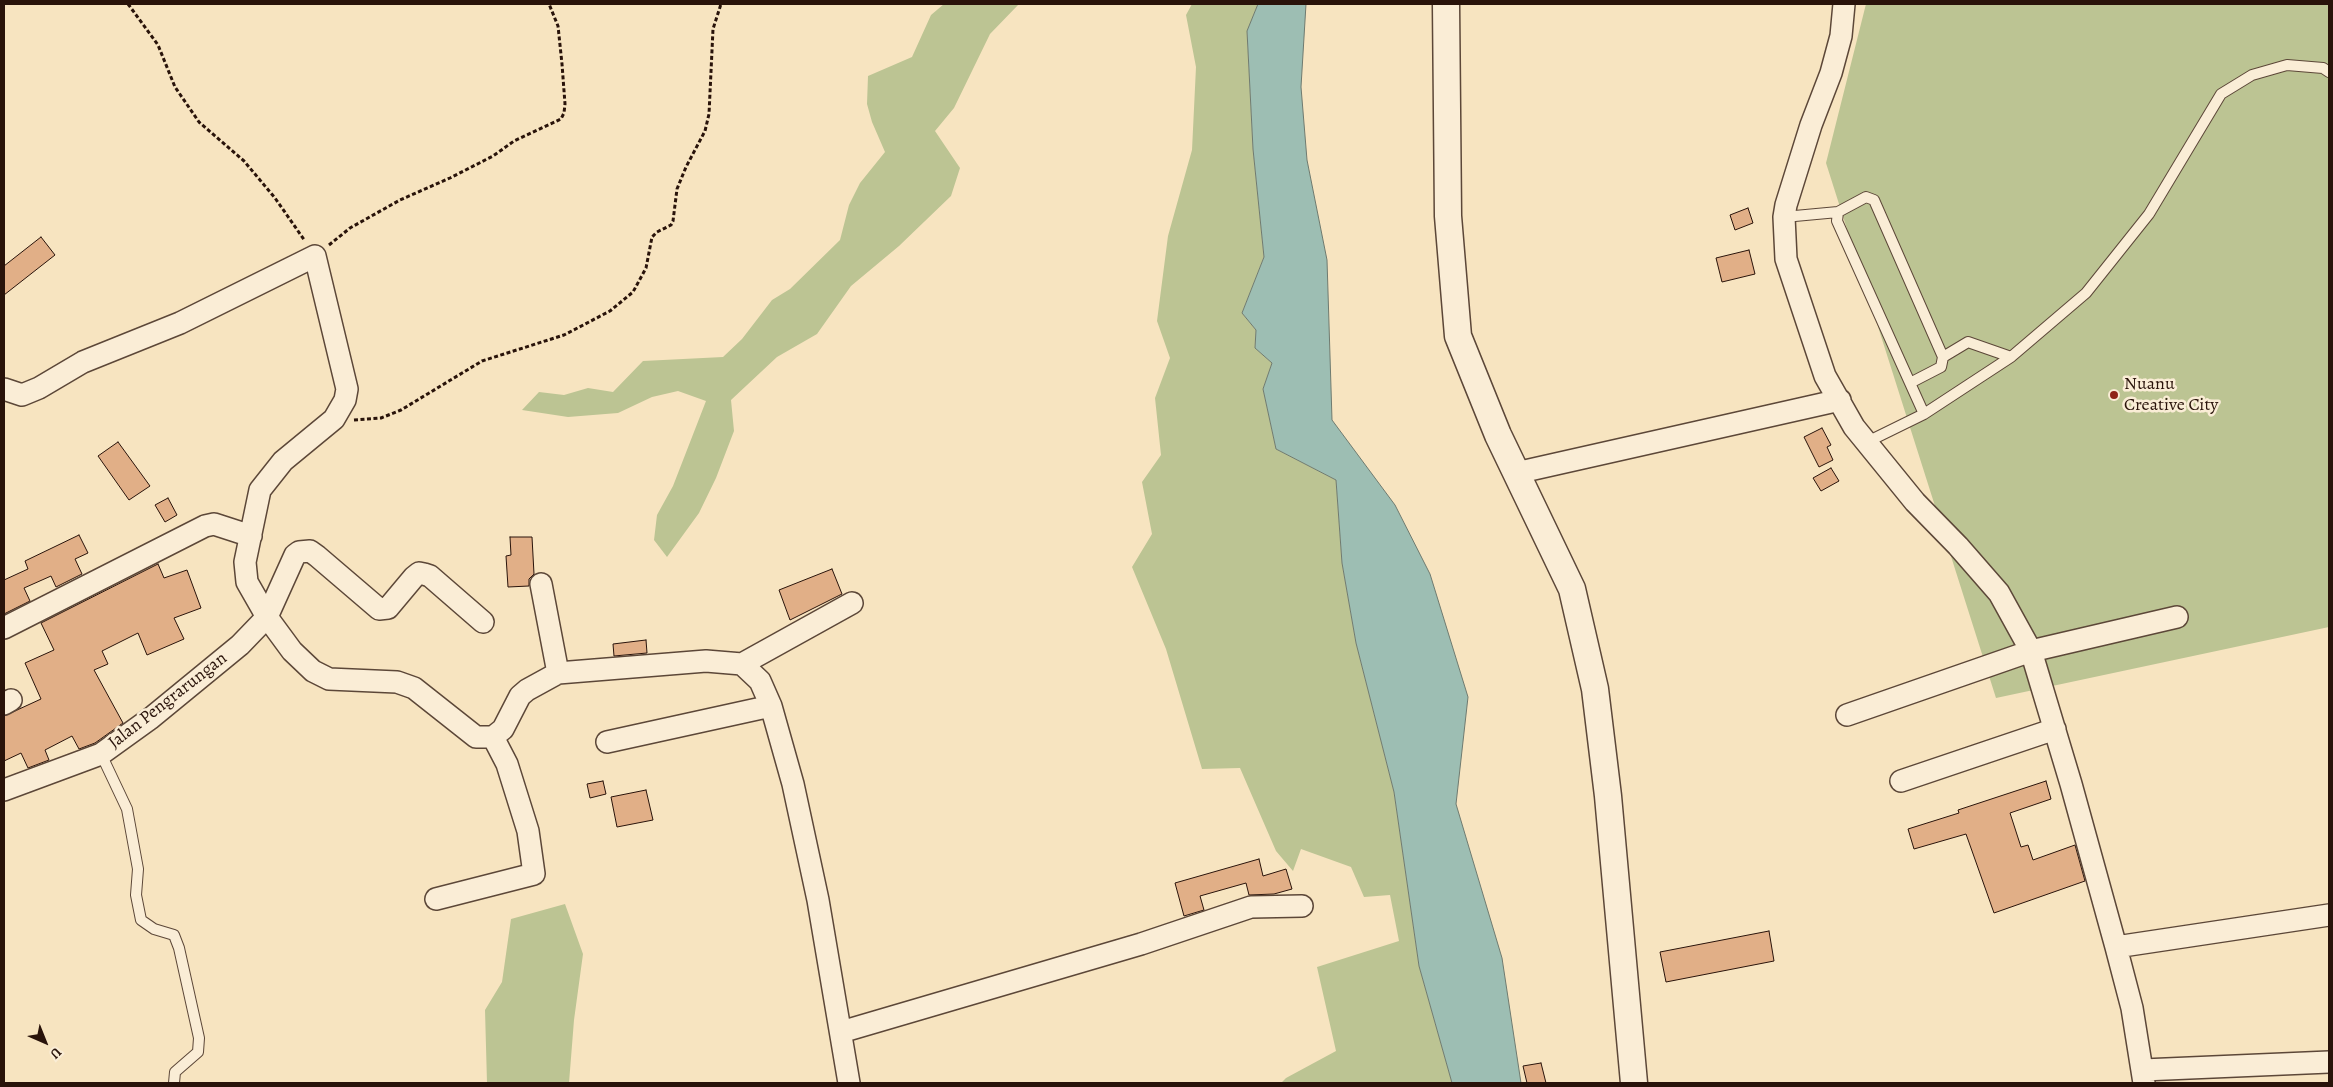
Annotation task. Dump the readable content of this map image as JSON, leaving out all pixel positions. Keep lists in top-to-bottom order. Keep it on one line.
{"streets":{"street":["Jalan Pengrarungan"]},"places":["Nuanu Creative City"],"north":"bottom right"}
